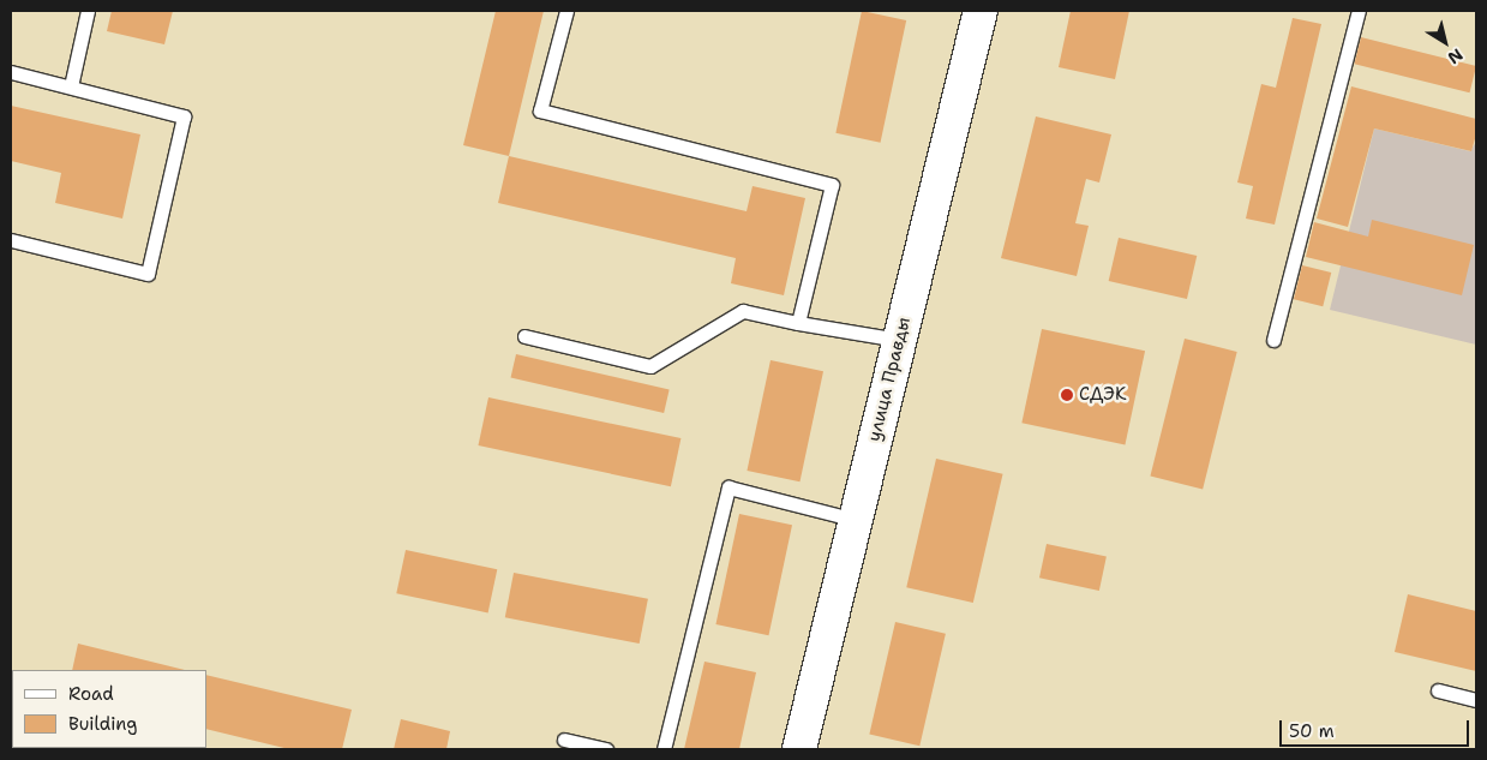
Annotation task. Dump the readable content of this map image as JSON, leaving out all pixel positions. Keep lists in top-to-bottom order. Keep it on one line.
{"streets":{"street":["улица Правды"]},"places":["СДЭК"],"legend":["Road","Building"],"scale_bar":"50 m","north":"bottom right"}
